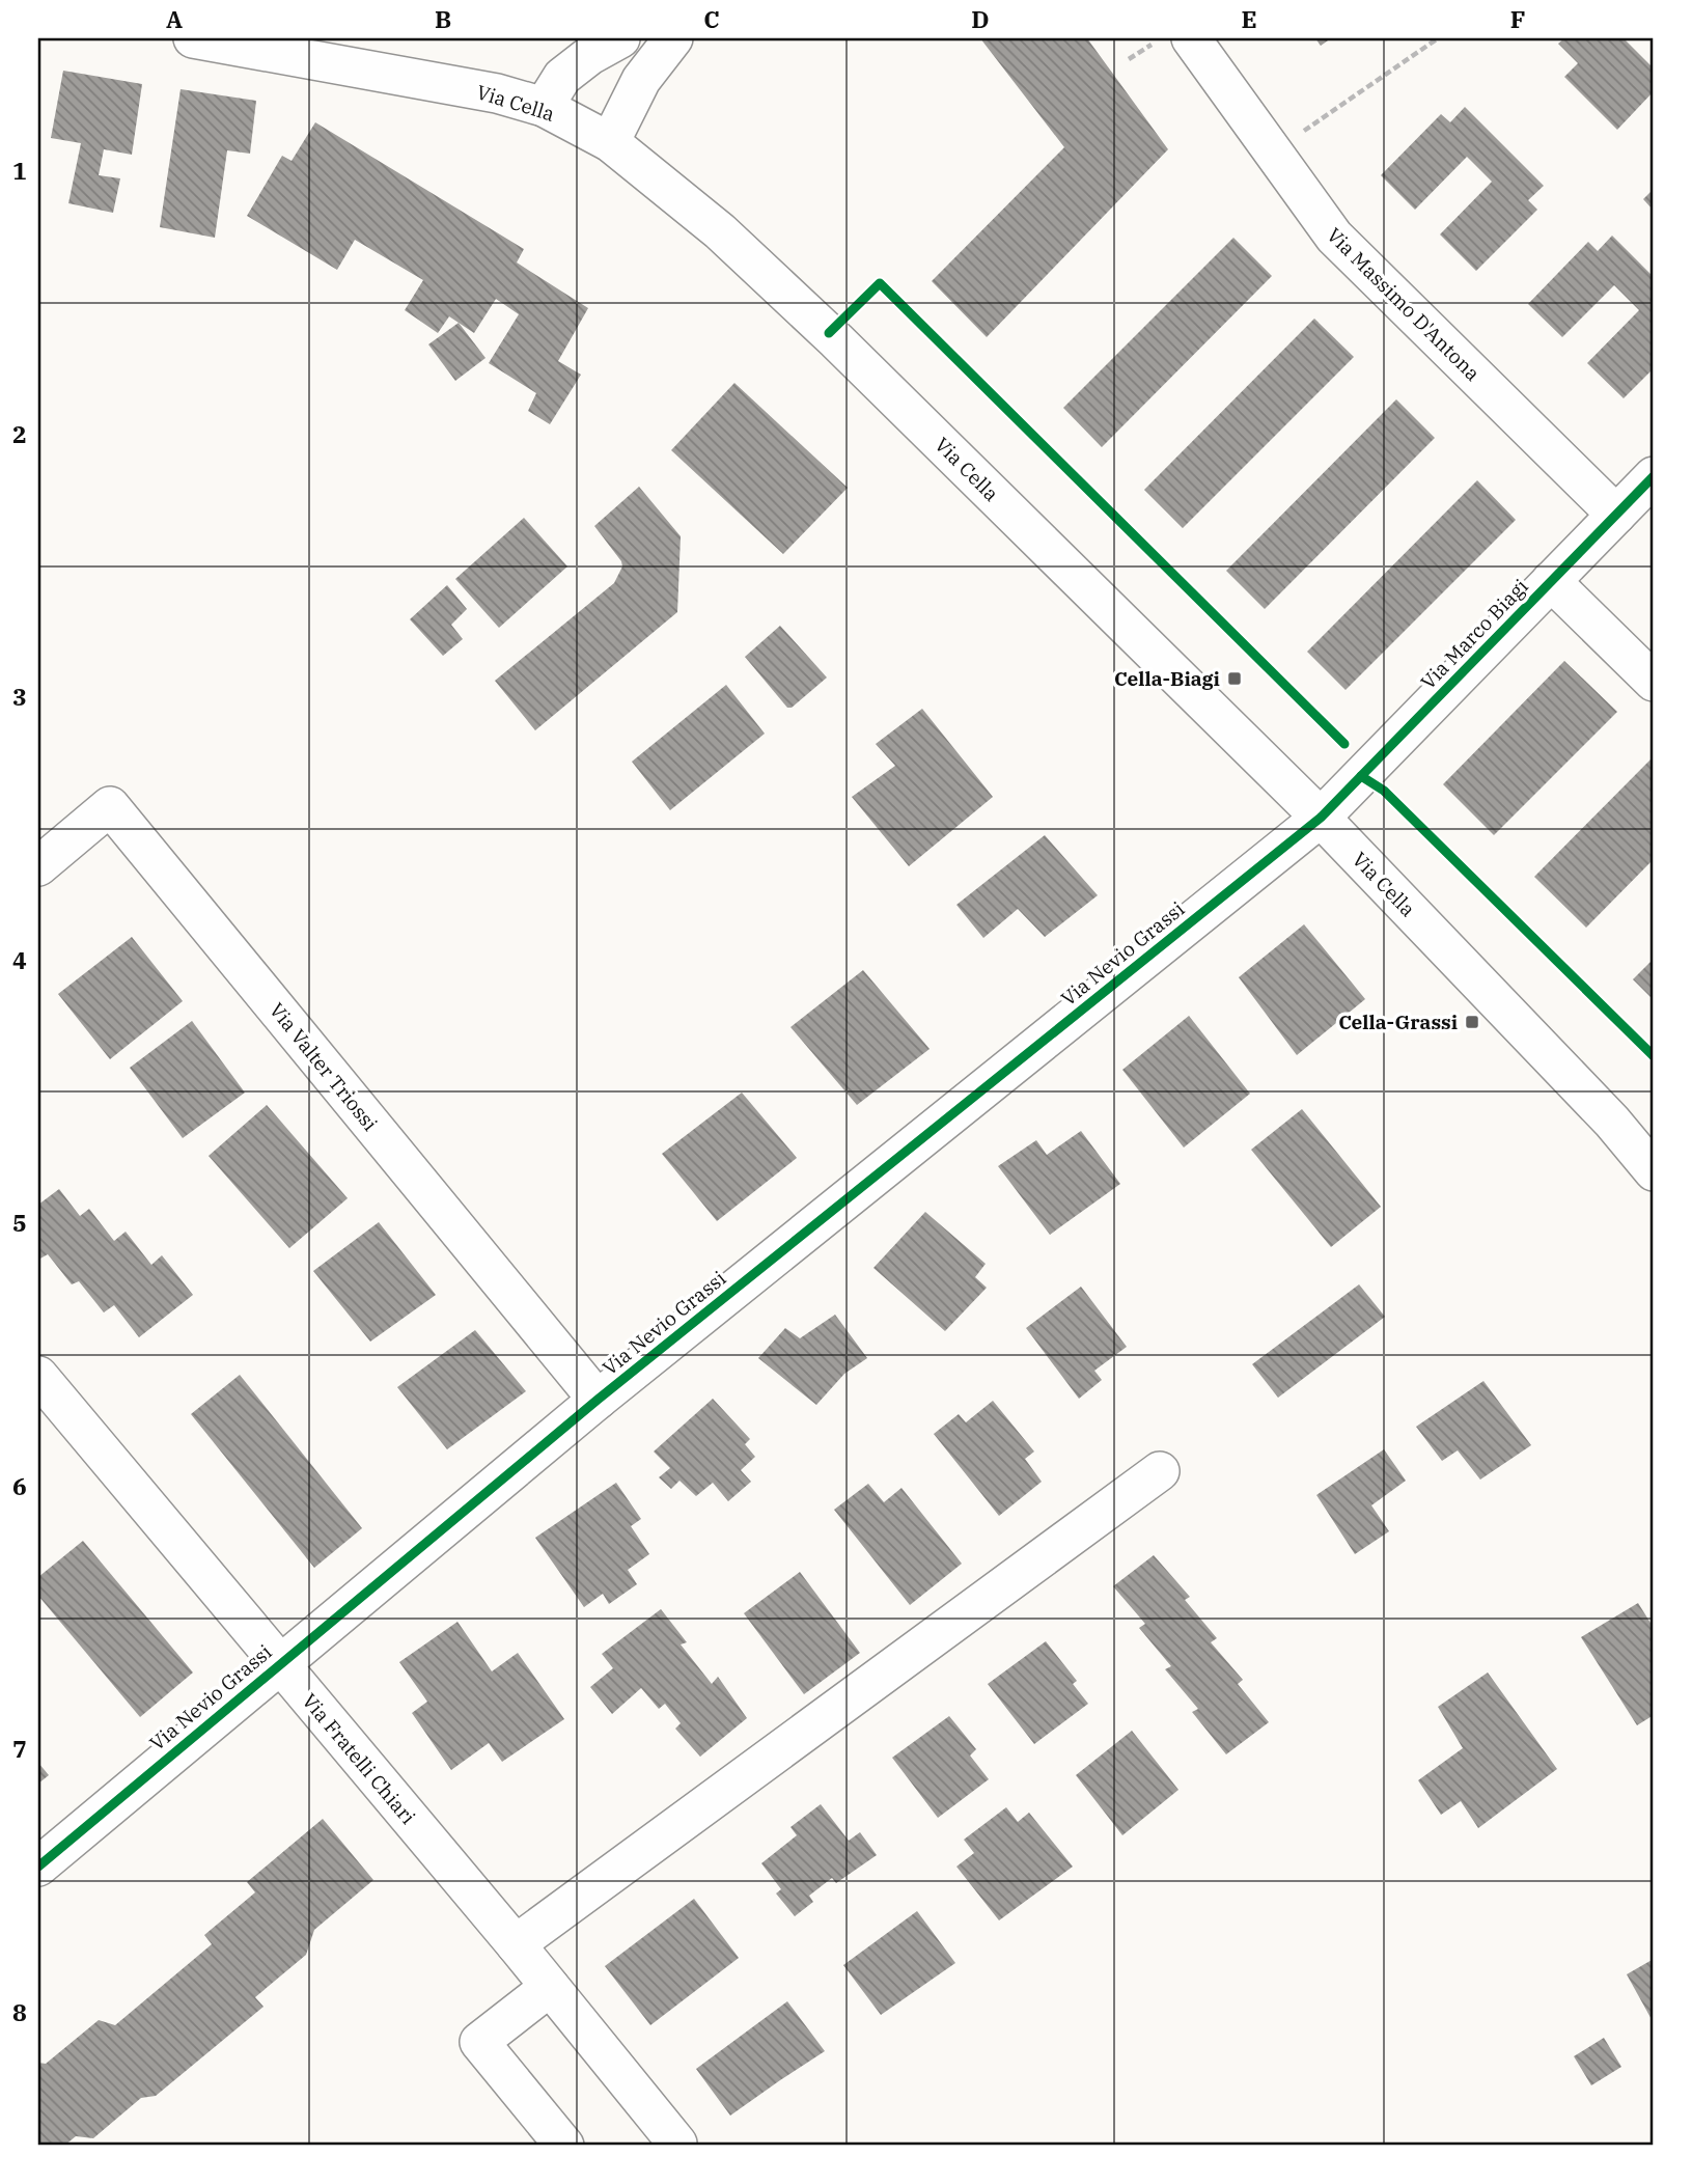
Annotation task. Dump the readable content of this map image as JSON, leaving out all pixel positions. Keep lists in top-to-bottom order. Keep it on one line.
{"streets":{"street":["Via Cella","Via Massimo D'Antona","Via Marco Biagi","Via Nevio Grassi","Via Valter Triossi","Via Fratelli Chiari"]},"crossings":[["Via Cella","Via Marco Biagi"],["Via Cella","Via Nevio Grassi"],["Via Massimo D'Antona","Via Marco Biagi"],["Via Marco Biagi","Via Nevio Grassi"],["Via Nevio Grassi","Via Valter Triossi"],["Via Nevio Grassi","Via Fratelli Chiari"]],"places":{"transit":["Cella-Biagi","Cella-Grassi"]},"grid":{"columns":["A","B","C","D","E","F"],"rows":["1","2","3","4","5","6","7","8"]}}
